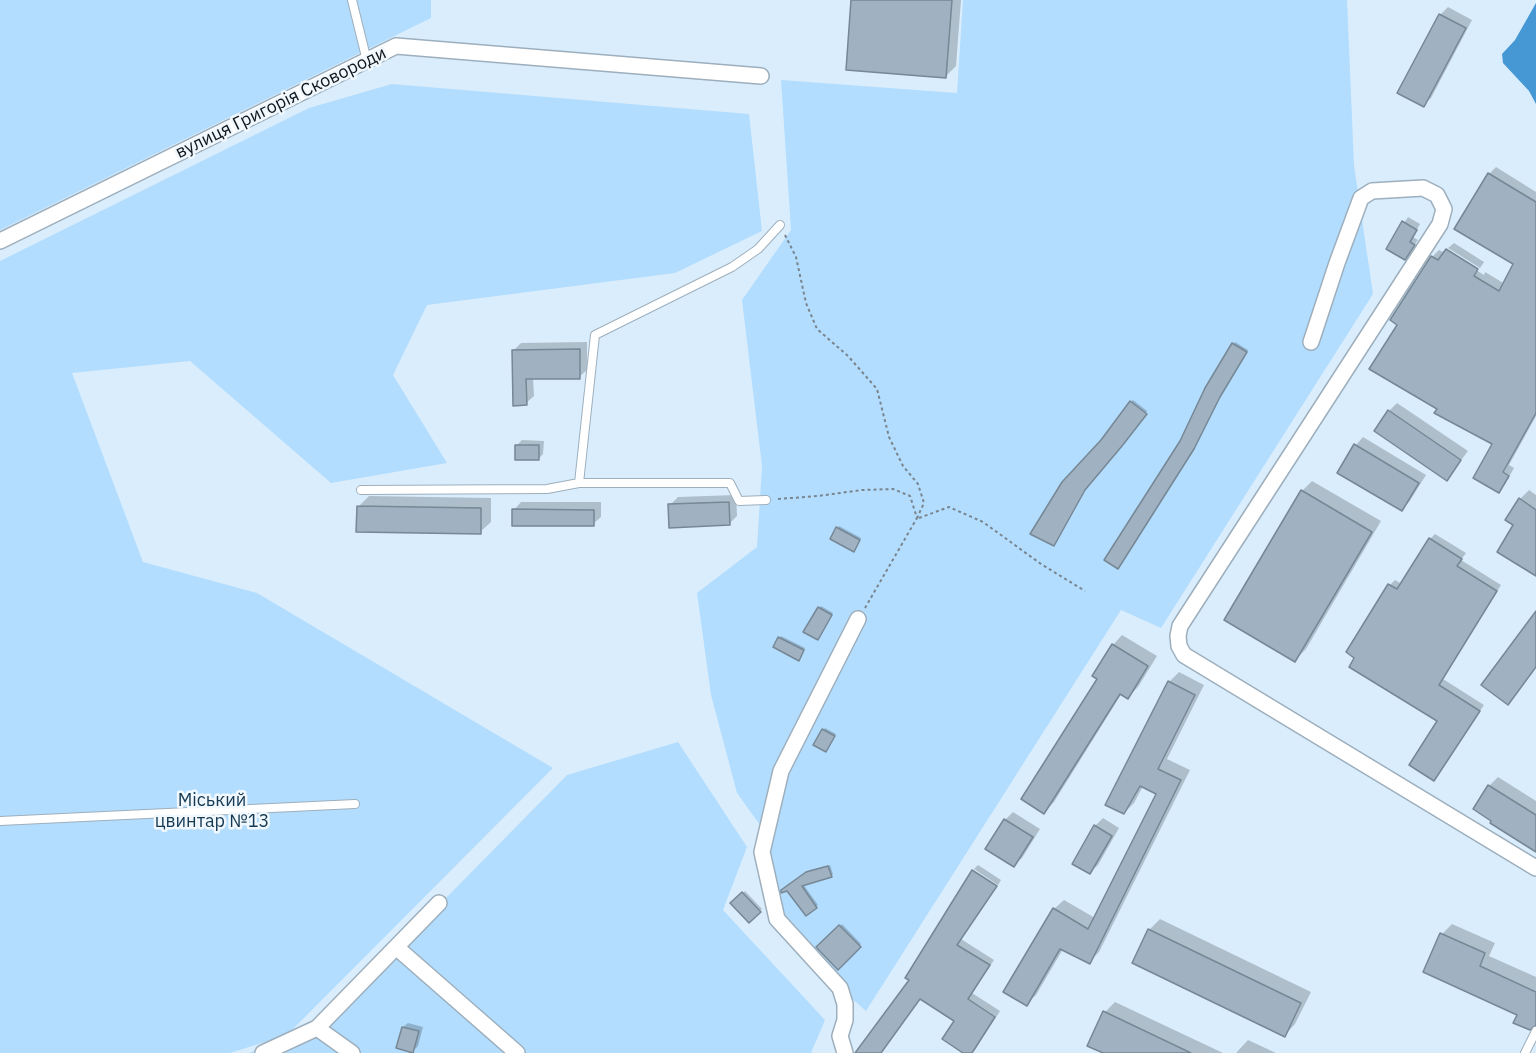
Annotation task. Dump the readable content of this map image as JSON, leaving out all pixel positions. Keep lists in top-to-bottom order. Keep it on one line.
{"streets":{"street":["вулиця Григорія Сковороди"]},"parks":["Міський цвинтар №13"]}
